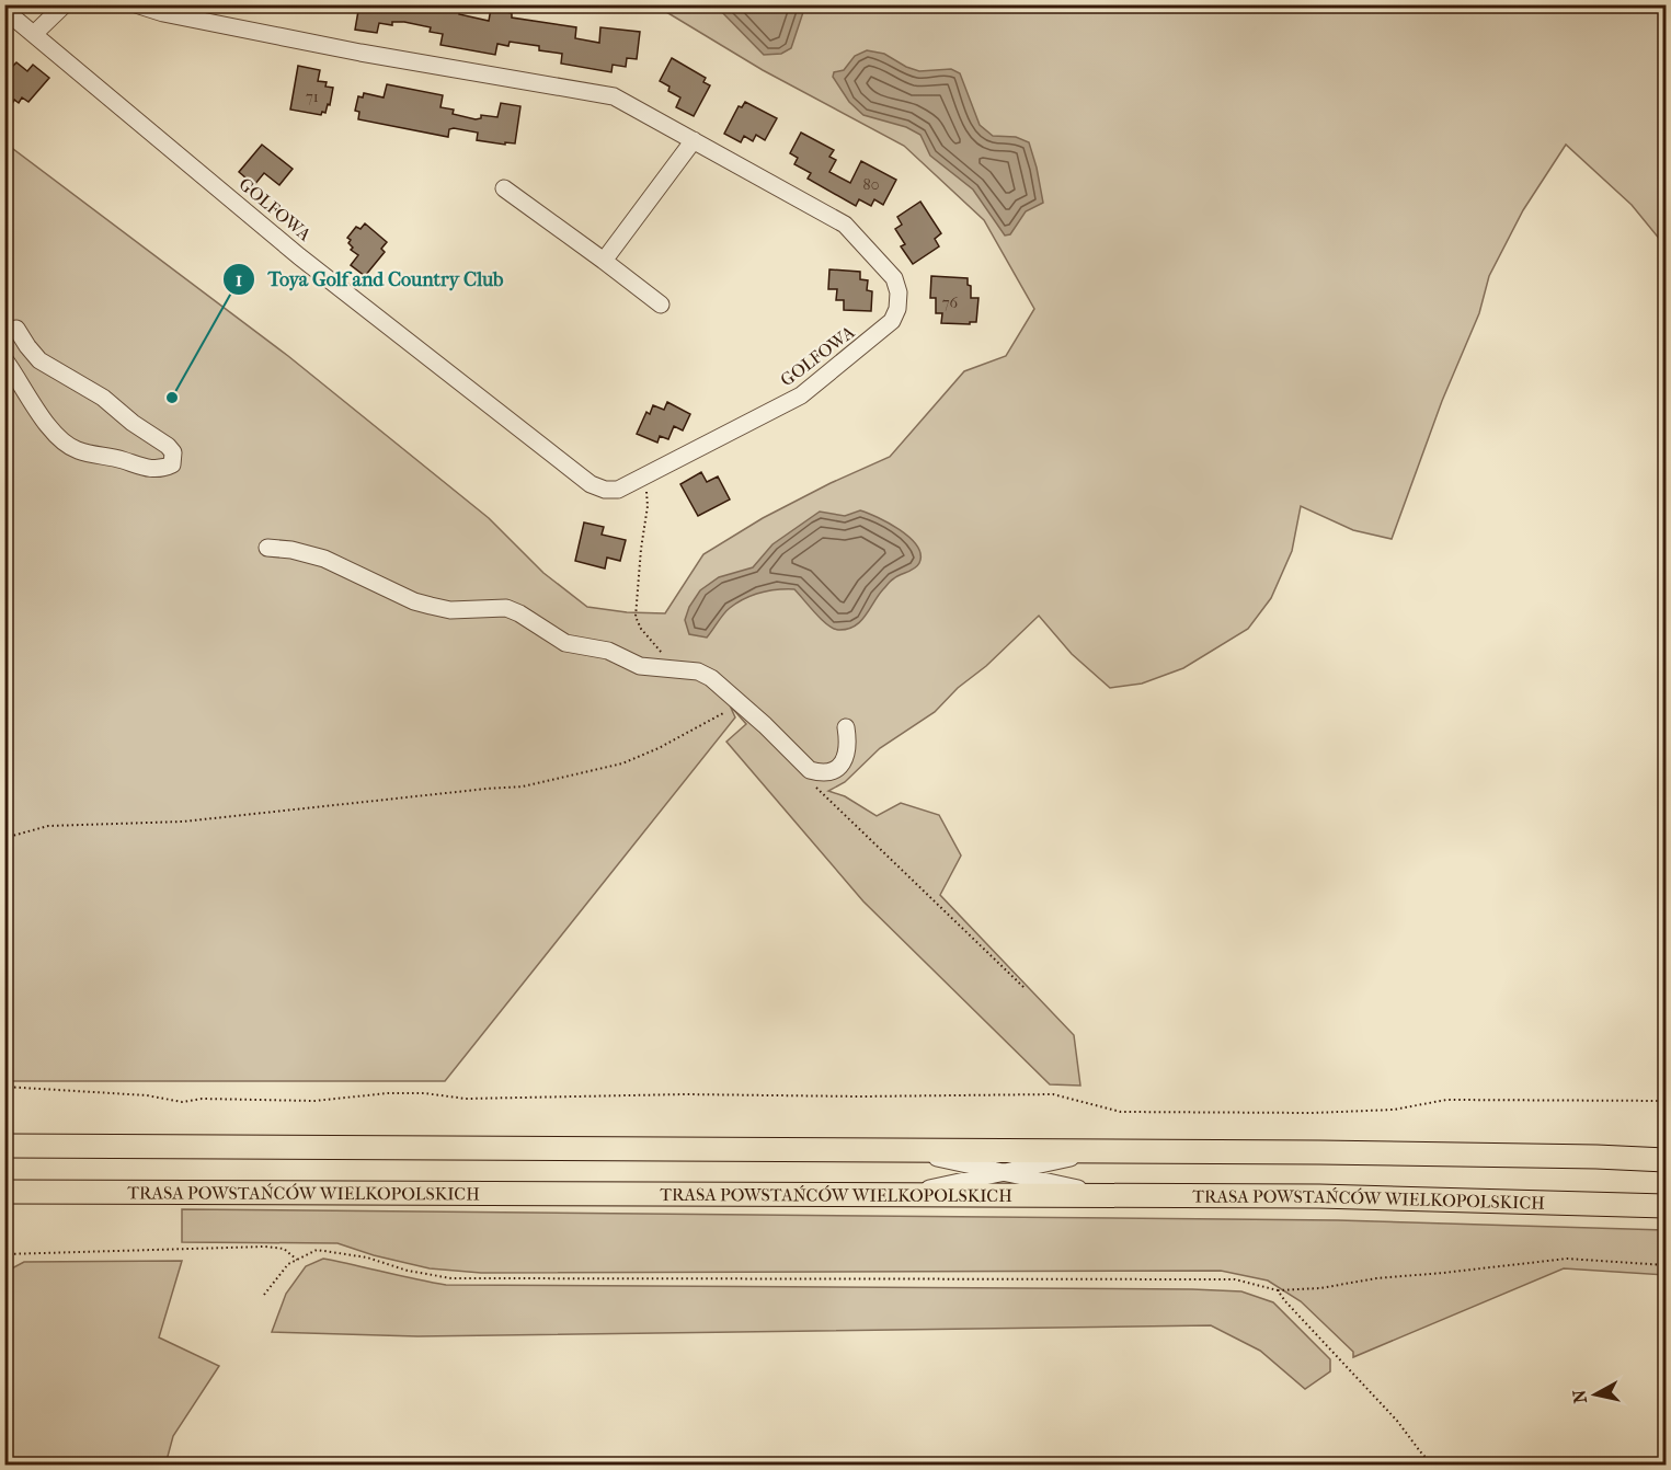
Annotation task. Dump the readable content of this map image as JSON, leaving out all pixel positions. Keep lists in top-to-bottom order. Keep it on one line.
{"streets":{"highway":["TRASA POWSTAŃCÓW WIELKOPOLSKICH"],"lane":["GOLFOWA"]},"places":["Toya Golf and Country Club"],"house_numbers":["71","80","76"],"north":"left"}
